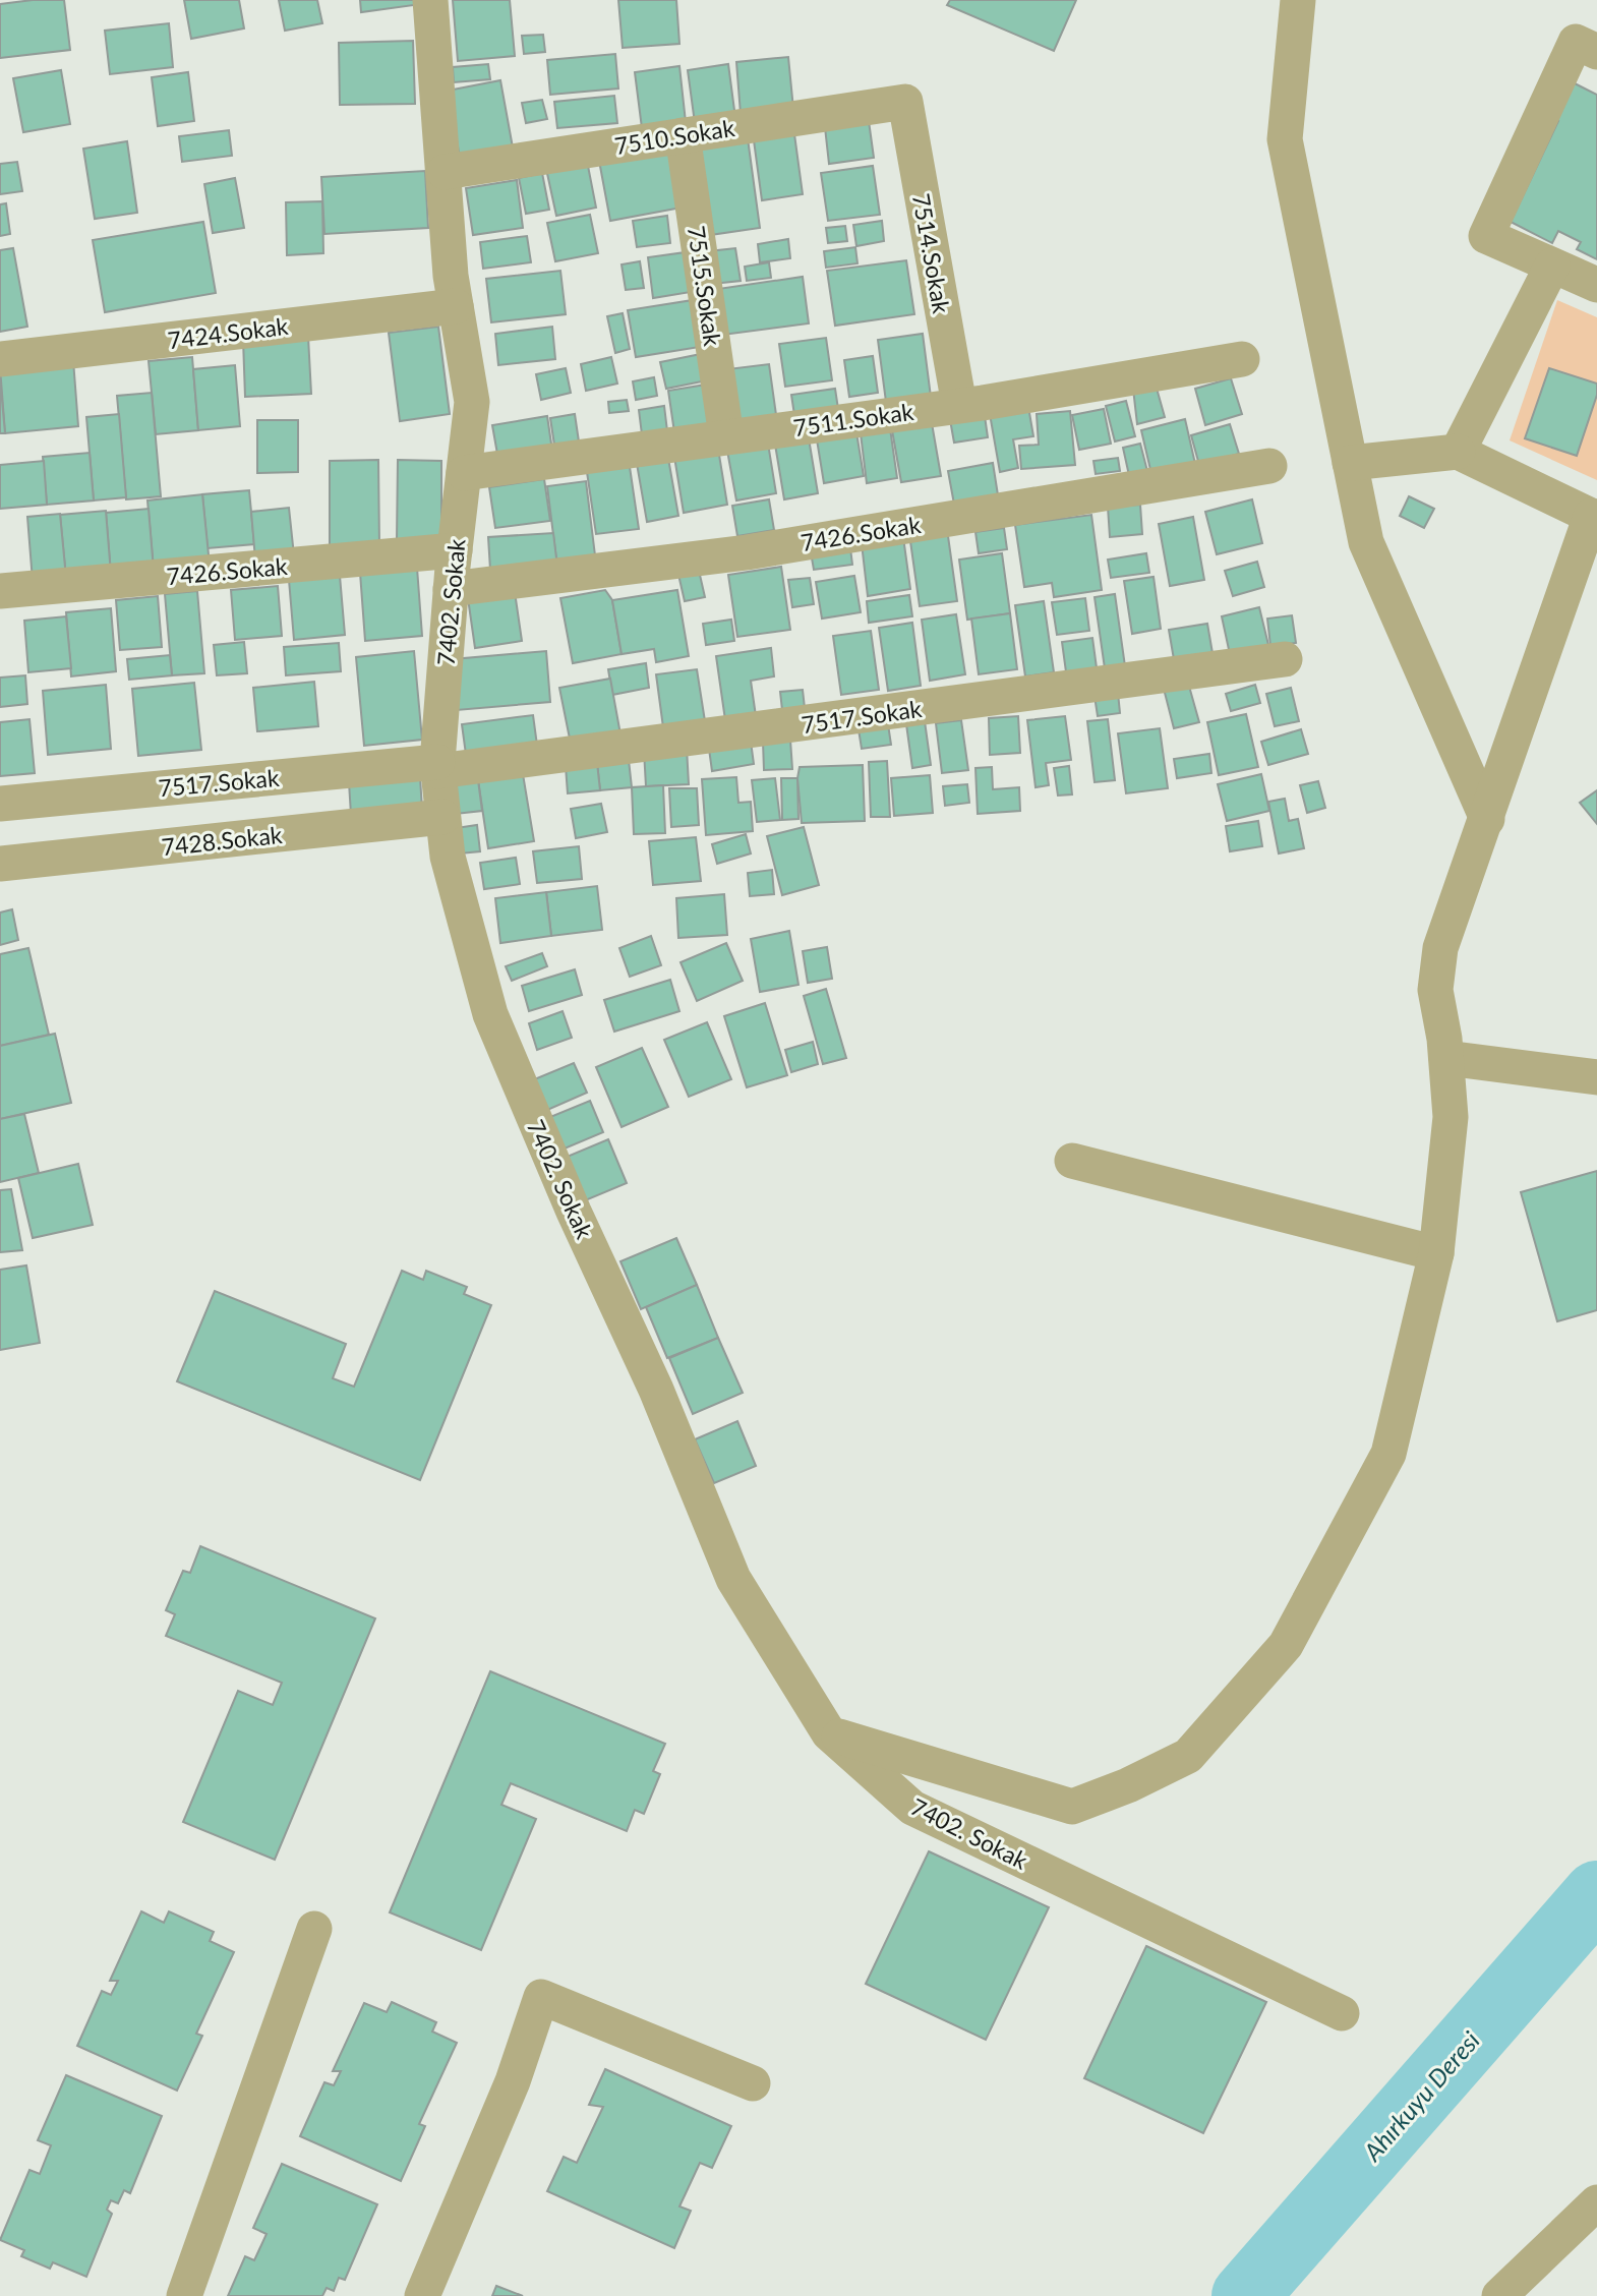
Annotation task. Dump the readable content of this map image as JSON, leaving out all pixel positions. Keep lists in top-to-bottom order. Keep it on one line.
{"streets":{"street":["7510.Sokak","7514.Sokak","7515.Sokak","7424.Sokak","7511.Sokak","7426.Sokak","7402. Sokak","7517.Sokak","7428.Sokak"]},"crossings":[["7510.Sokak","7514.Sokak"],["7510.Sokak","7515.Sokak"],["7510.Sokak","7402. Sokak"],["7514.Sokak","7511.Sokak"],["7515.Sokak","7511.Sokak"],["7424.Sokak","7402. Sokak"],["7511.Sokak","7402. Sokak"],["7426.Sokak","7402. Sokak"],["7402. Sokak","7517.Sokak"],["7402. Sokak","7428.Sokak"]],"water":["Ahırkuyu Deresi"]}
